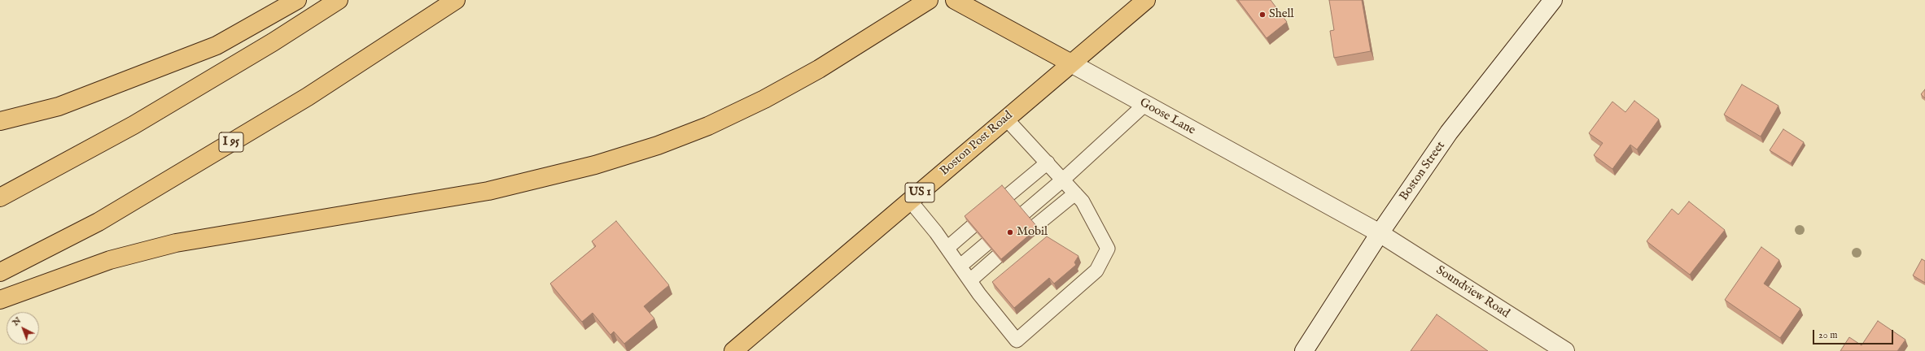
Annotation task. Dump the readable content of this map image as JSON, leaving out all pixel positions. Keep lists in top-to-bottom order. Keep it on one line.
{"streets":{"main road":["Goose Lane","I 95","Boston Post Road","US 1"],"street":["Boston Street","Soundview Road"]},"crossings":[["Goose Lane","Boston Post Road"],["Goose Lane","Boston Street"],["Goose Lane","Soundview Road"],["Boston Street","Soundview Road"]],"places":["Shell","Mobil"],"scale_bar":"20 m","north":"top left"}
